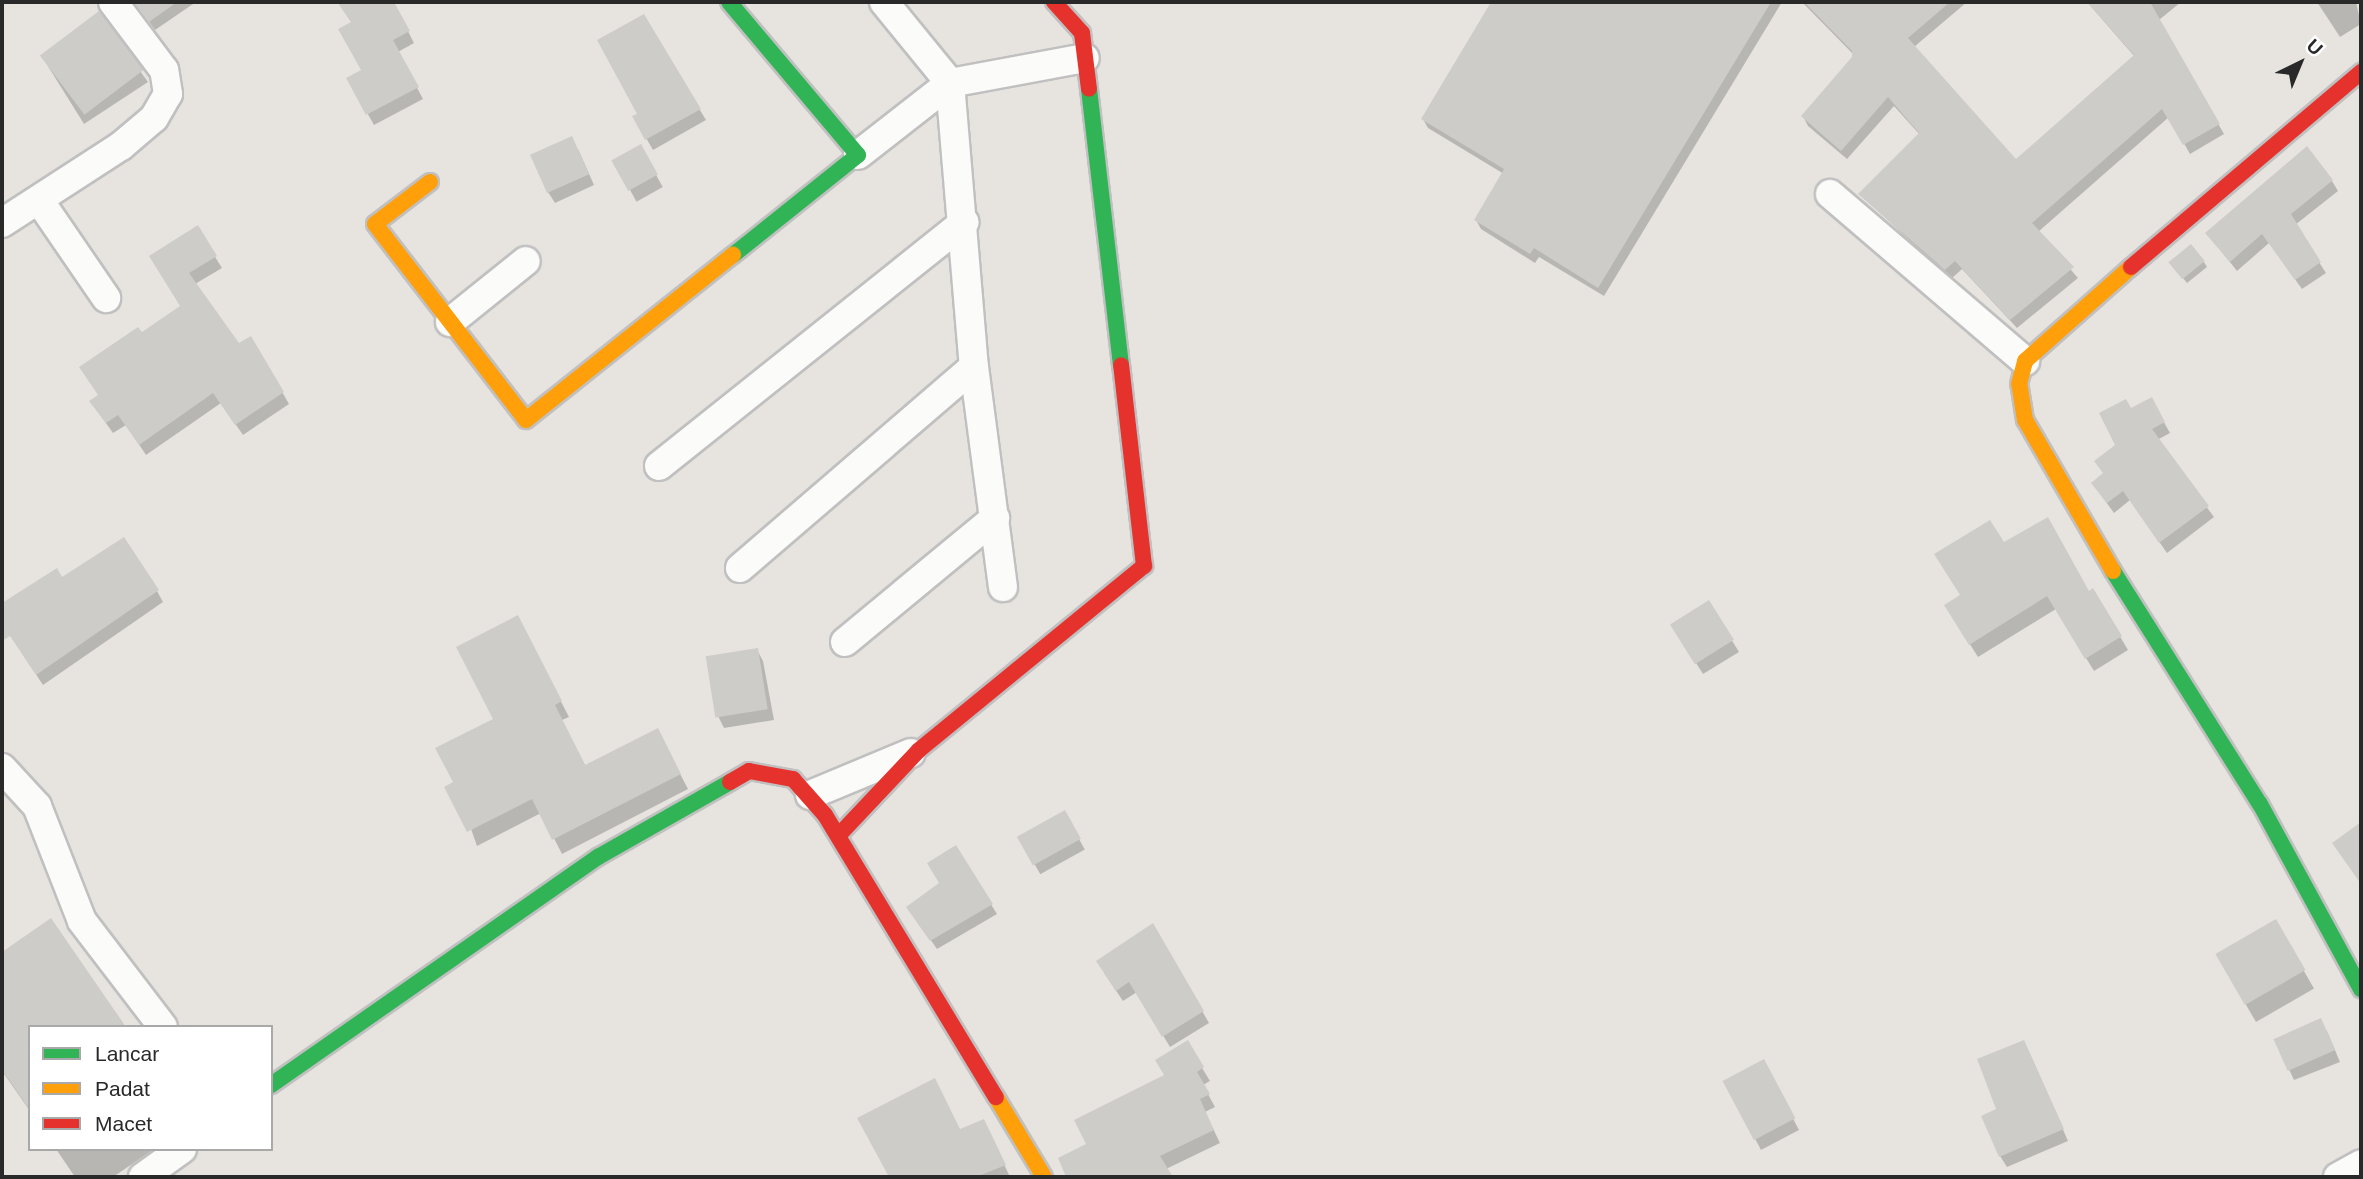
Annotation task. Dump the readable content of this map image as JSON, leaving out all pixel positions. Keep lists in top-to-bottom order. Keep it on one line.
{"legend":["Lancar","Padat","Macet"],"north":"top right"}
